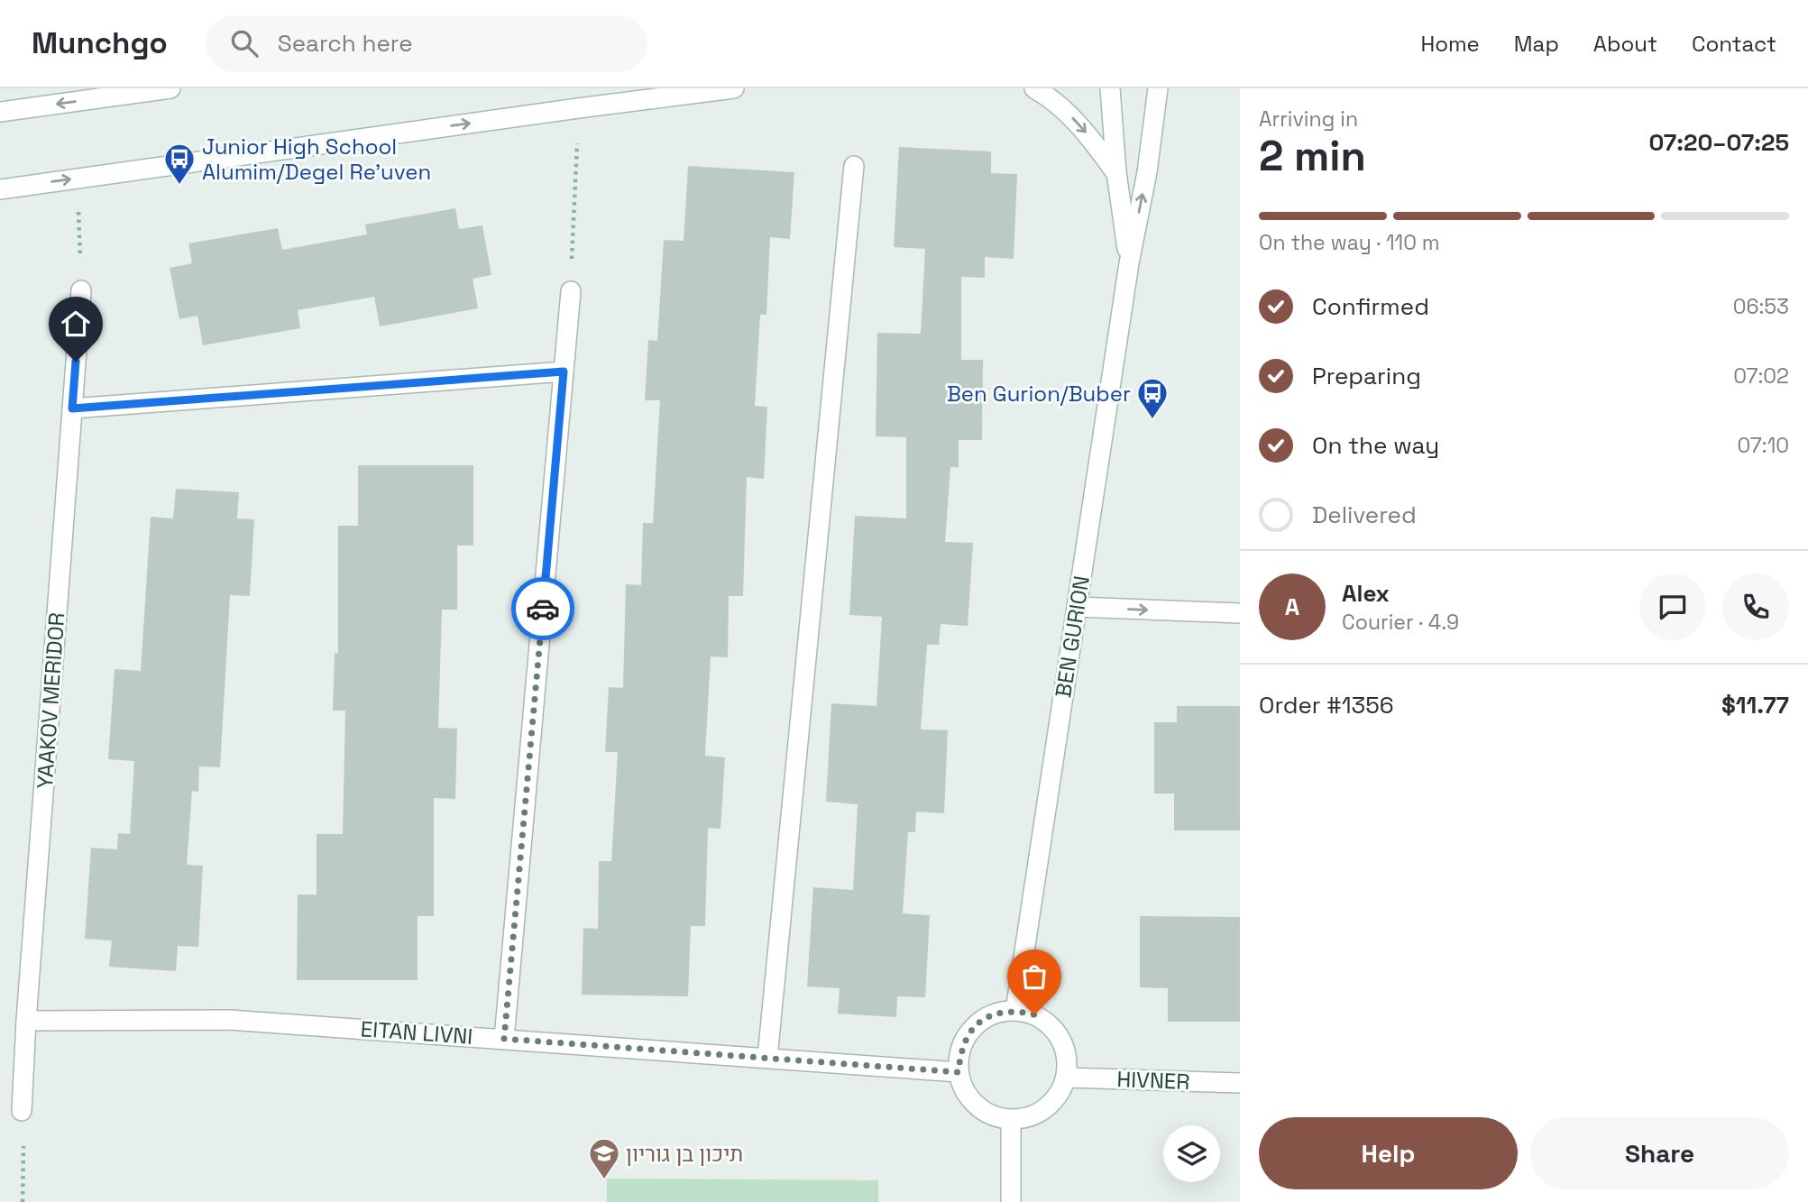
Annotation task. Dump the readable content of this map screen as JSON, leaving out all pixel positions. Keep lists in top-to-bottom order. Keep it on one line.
{"streets":{"street":["BEN GURION","YAAKOV MERIDOR","EITAN LIVNI","HIVNER"]},"crossings":[["BEN GURION","EITAN LIVNI"],["BEN GURION","HIVNER"],["YAAKOV MERIDOR","EITAN LIVNI"],["EITAN LIVNI","HIVNER"]],"places":{"bus stop":["Junior High School Alumim/Degel Re'uven","Ben Gurion/Buber"],"school or university":["תיכון בן גוריון"]},"page":{"header":"Munchgo","search":"Search here","nav":["Home","Map","About","Contact"],"heading":["2 min","Arriving in","07:20–07:25"],"panel":["Alex","Courier · 4.9","Order #1356","$11.77"],"bar":"On the way · 110 m","list":[["Confirmed","06:53"],["Preparing","07:02"],["On the way","07:10"],"Delivered"],"round":"A","buttons":["Help","Share"]}}
